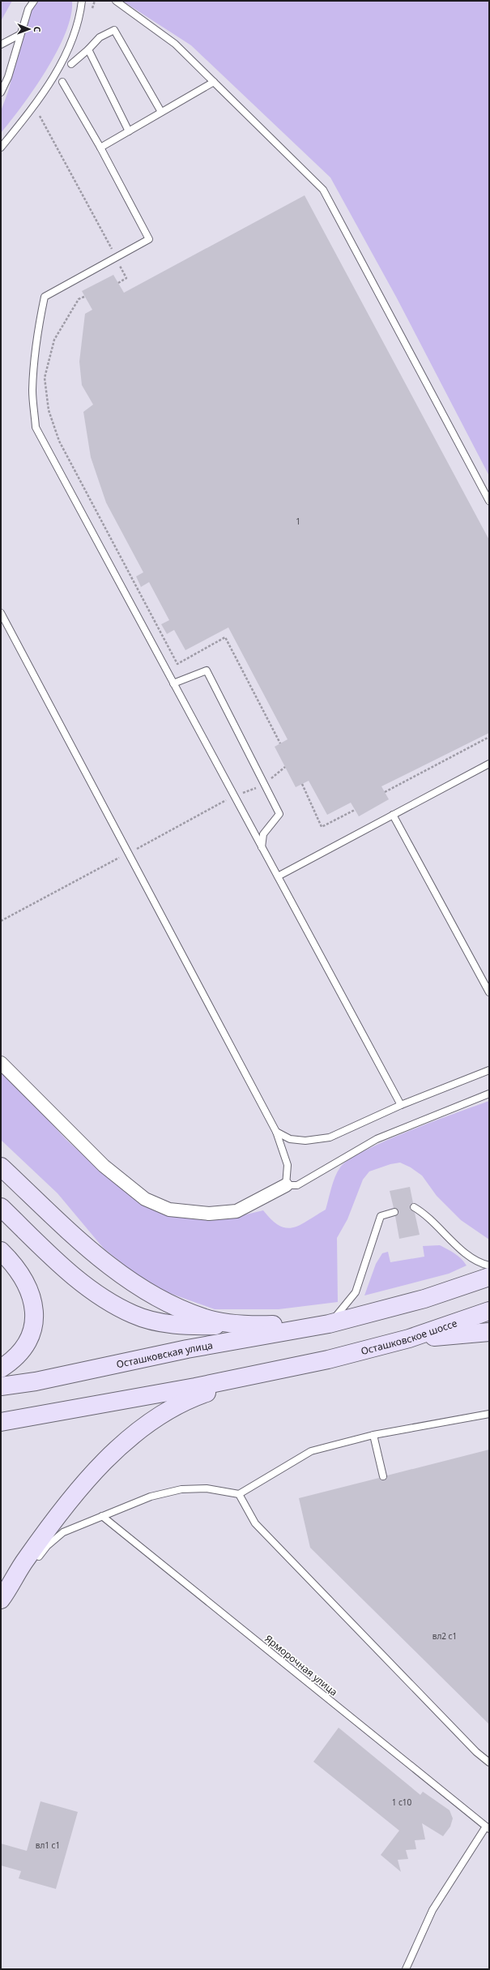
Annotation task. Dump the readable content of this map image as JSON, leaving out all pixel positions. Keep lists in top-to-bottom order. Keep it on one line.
{"streets":{"main road":["Осташковское шоссе","Осташковская улица"],"lane":["Ярморочная улица"]},"house_numbers":["1","вл2 с1","1 c10","вл1 с1"],"north":"right"}
